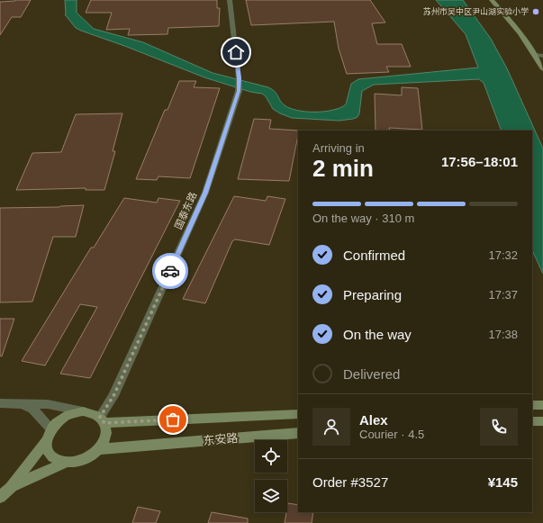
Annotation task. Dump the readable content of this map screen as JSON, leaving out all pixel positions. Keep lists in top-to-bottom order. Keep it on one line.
{"streets":{"main road":["东安路"],"street":["国泰东路"]},"crossings":[["国泰东路","东安路"]],"places":["苏州市吴中区尹山湖实验小学"],"page":{"heading":["2 min","Arriving in","17:56–18:01"],"panel":["Alex","Courier · 4.5","Order #3527","¥145"],"bar":"On the way · 310 m","list":[["Confirmed","17:32"],["Preparing","17:37"],["On the way","17:38"],"Delivered"]}}
